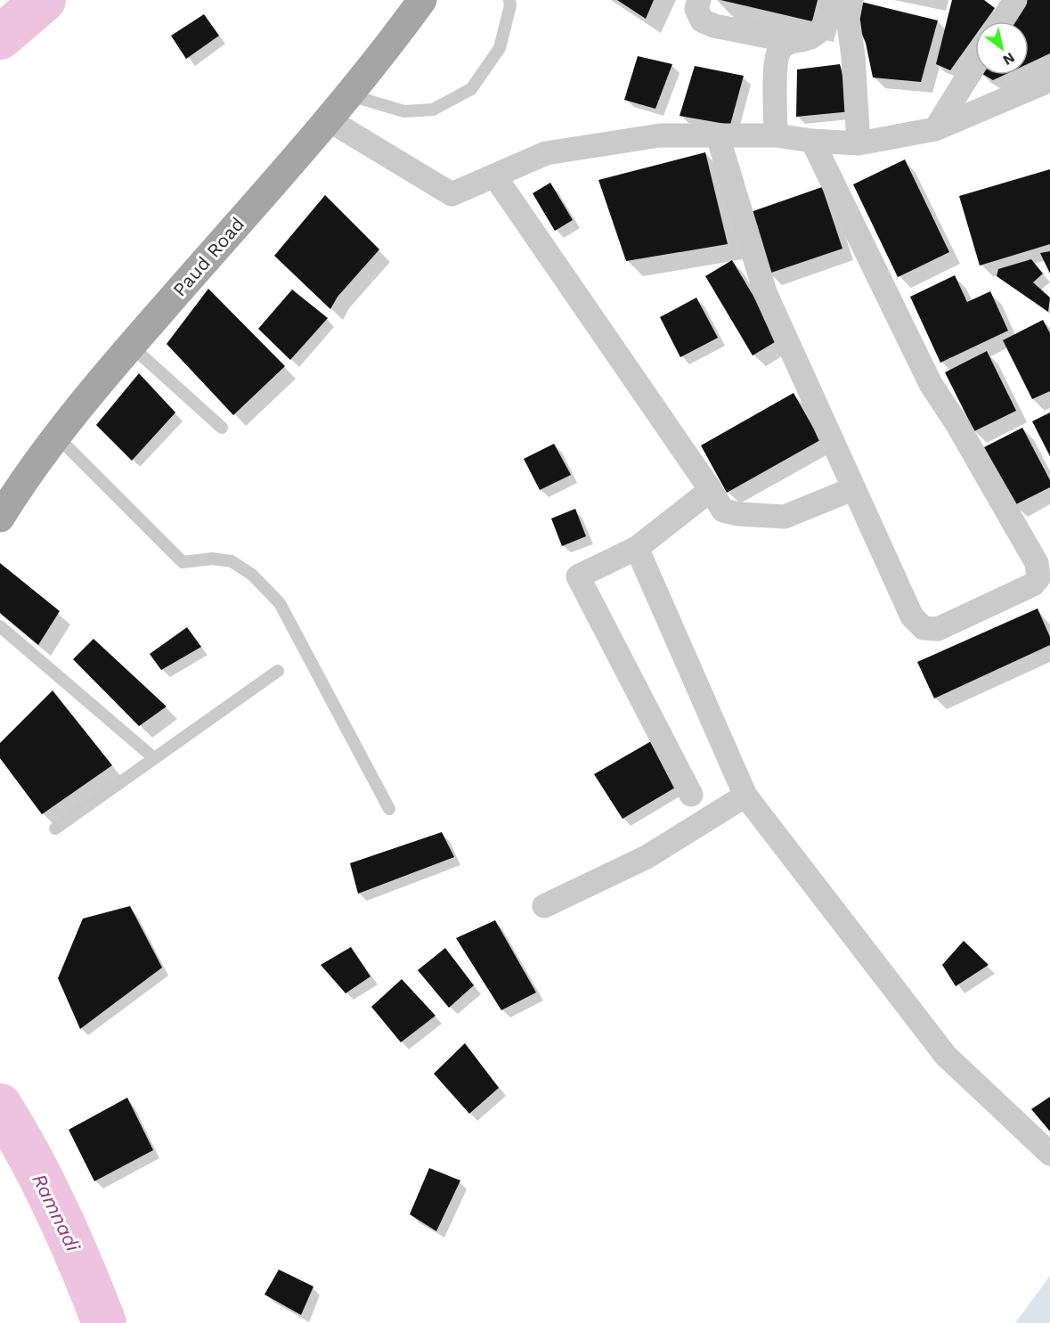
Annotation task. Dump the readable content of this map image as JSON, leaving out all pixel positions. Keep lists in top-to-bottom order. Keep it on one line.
{"streets":{"main road":["Paud Road"]},"water":["Ramnadi"],"north":"bottom right"}
